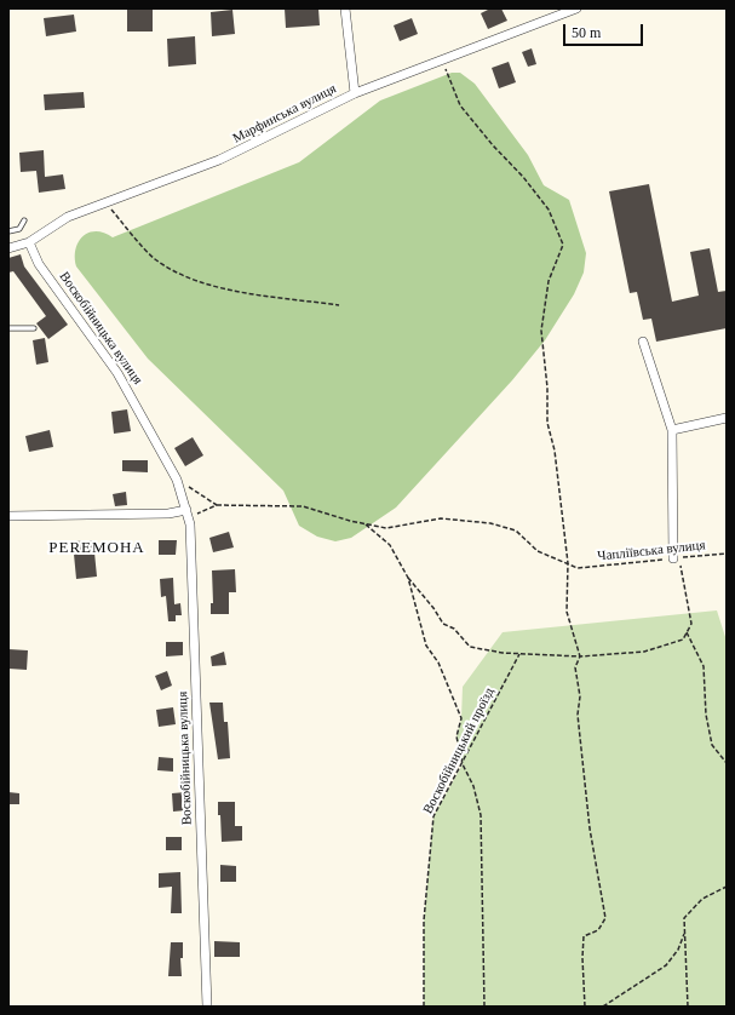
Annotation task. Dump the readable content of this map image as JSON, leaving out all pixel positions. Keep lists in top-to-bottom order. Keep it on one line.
{"streets":{"street":["Марфинська вулиця","Воскобійницька вулиця"],"path":["Чапліївська вулиця","Воскобійницький проїзд"]},"crossings":[["Марфинська вулиця","Воскобійницька вулиця"]],"districts":["PEREMOHA"],"scale_bar":"50 m"}
